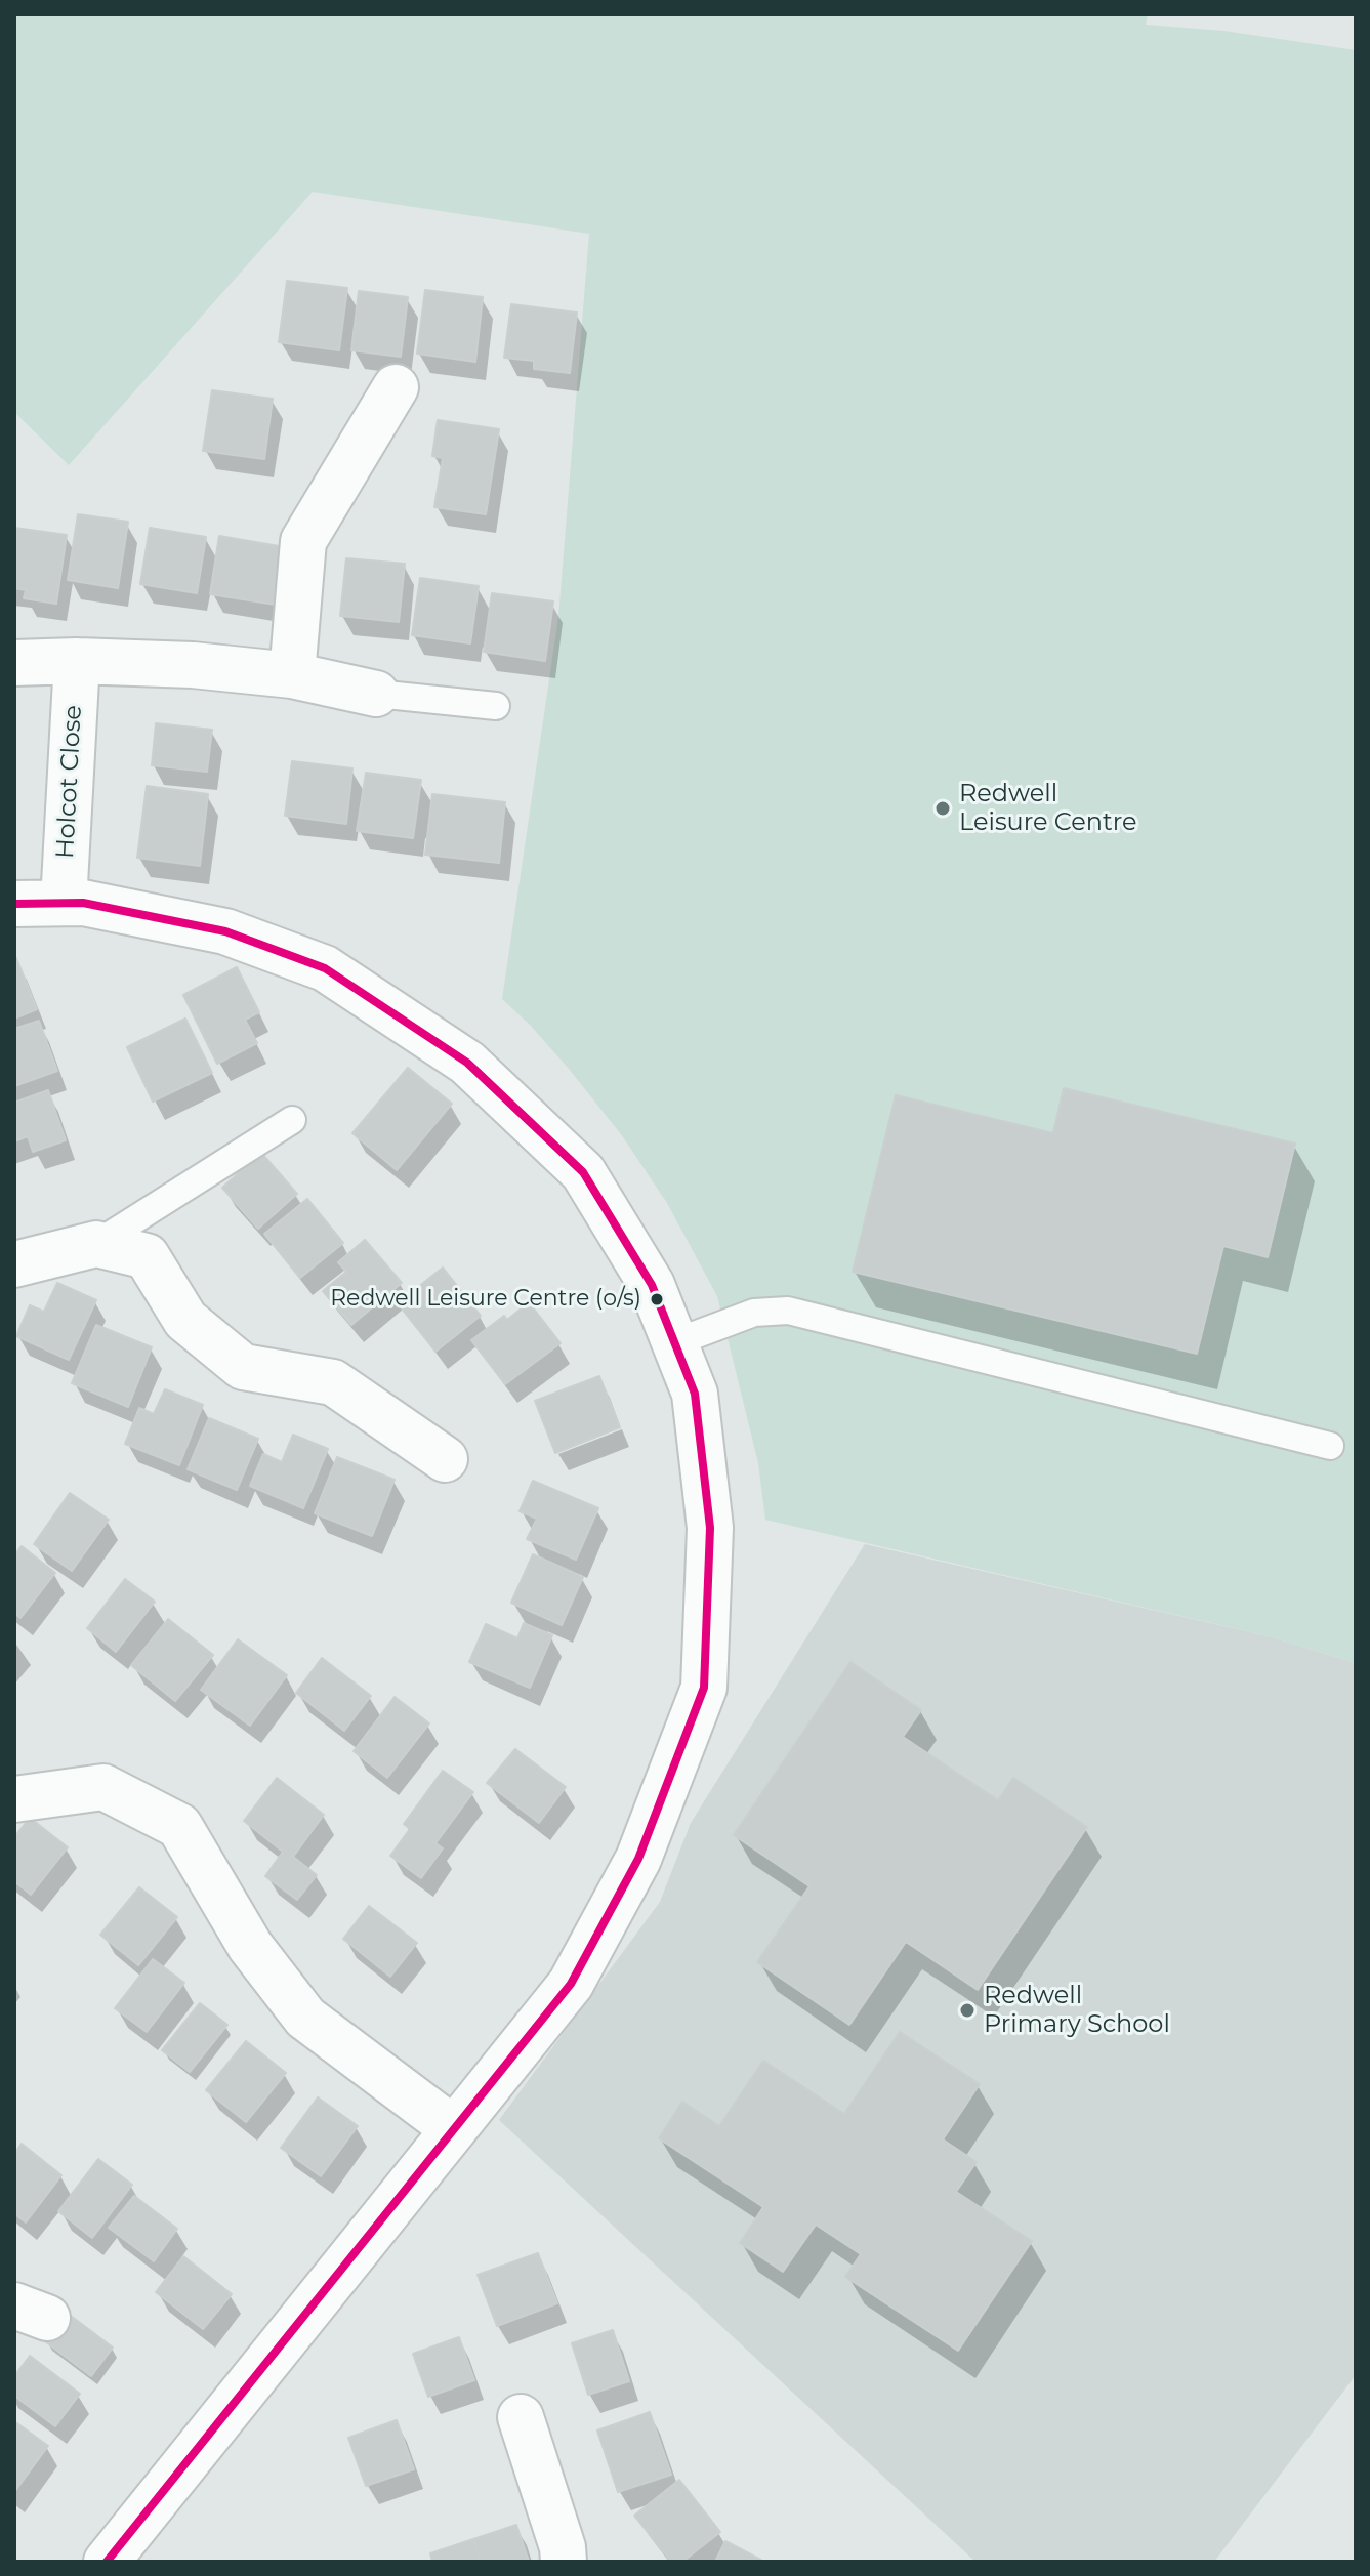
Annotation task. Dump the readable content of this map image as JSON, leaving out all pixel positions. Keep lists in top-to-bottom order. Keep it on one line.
{"streets":{"street":["Holcot Close"]},"places":["Redwell Leisure Centre","Redwell Leisure Centre (o/s)","Redwell Primary School"]}
